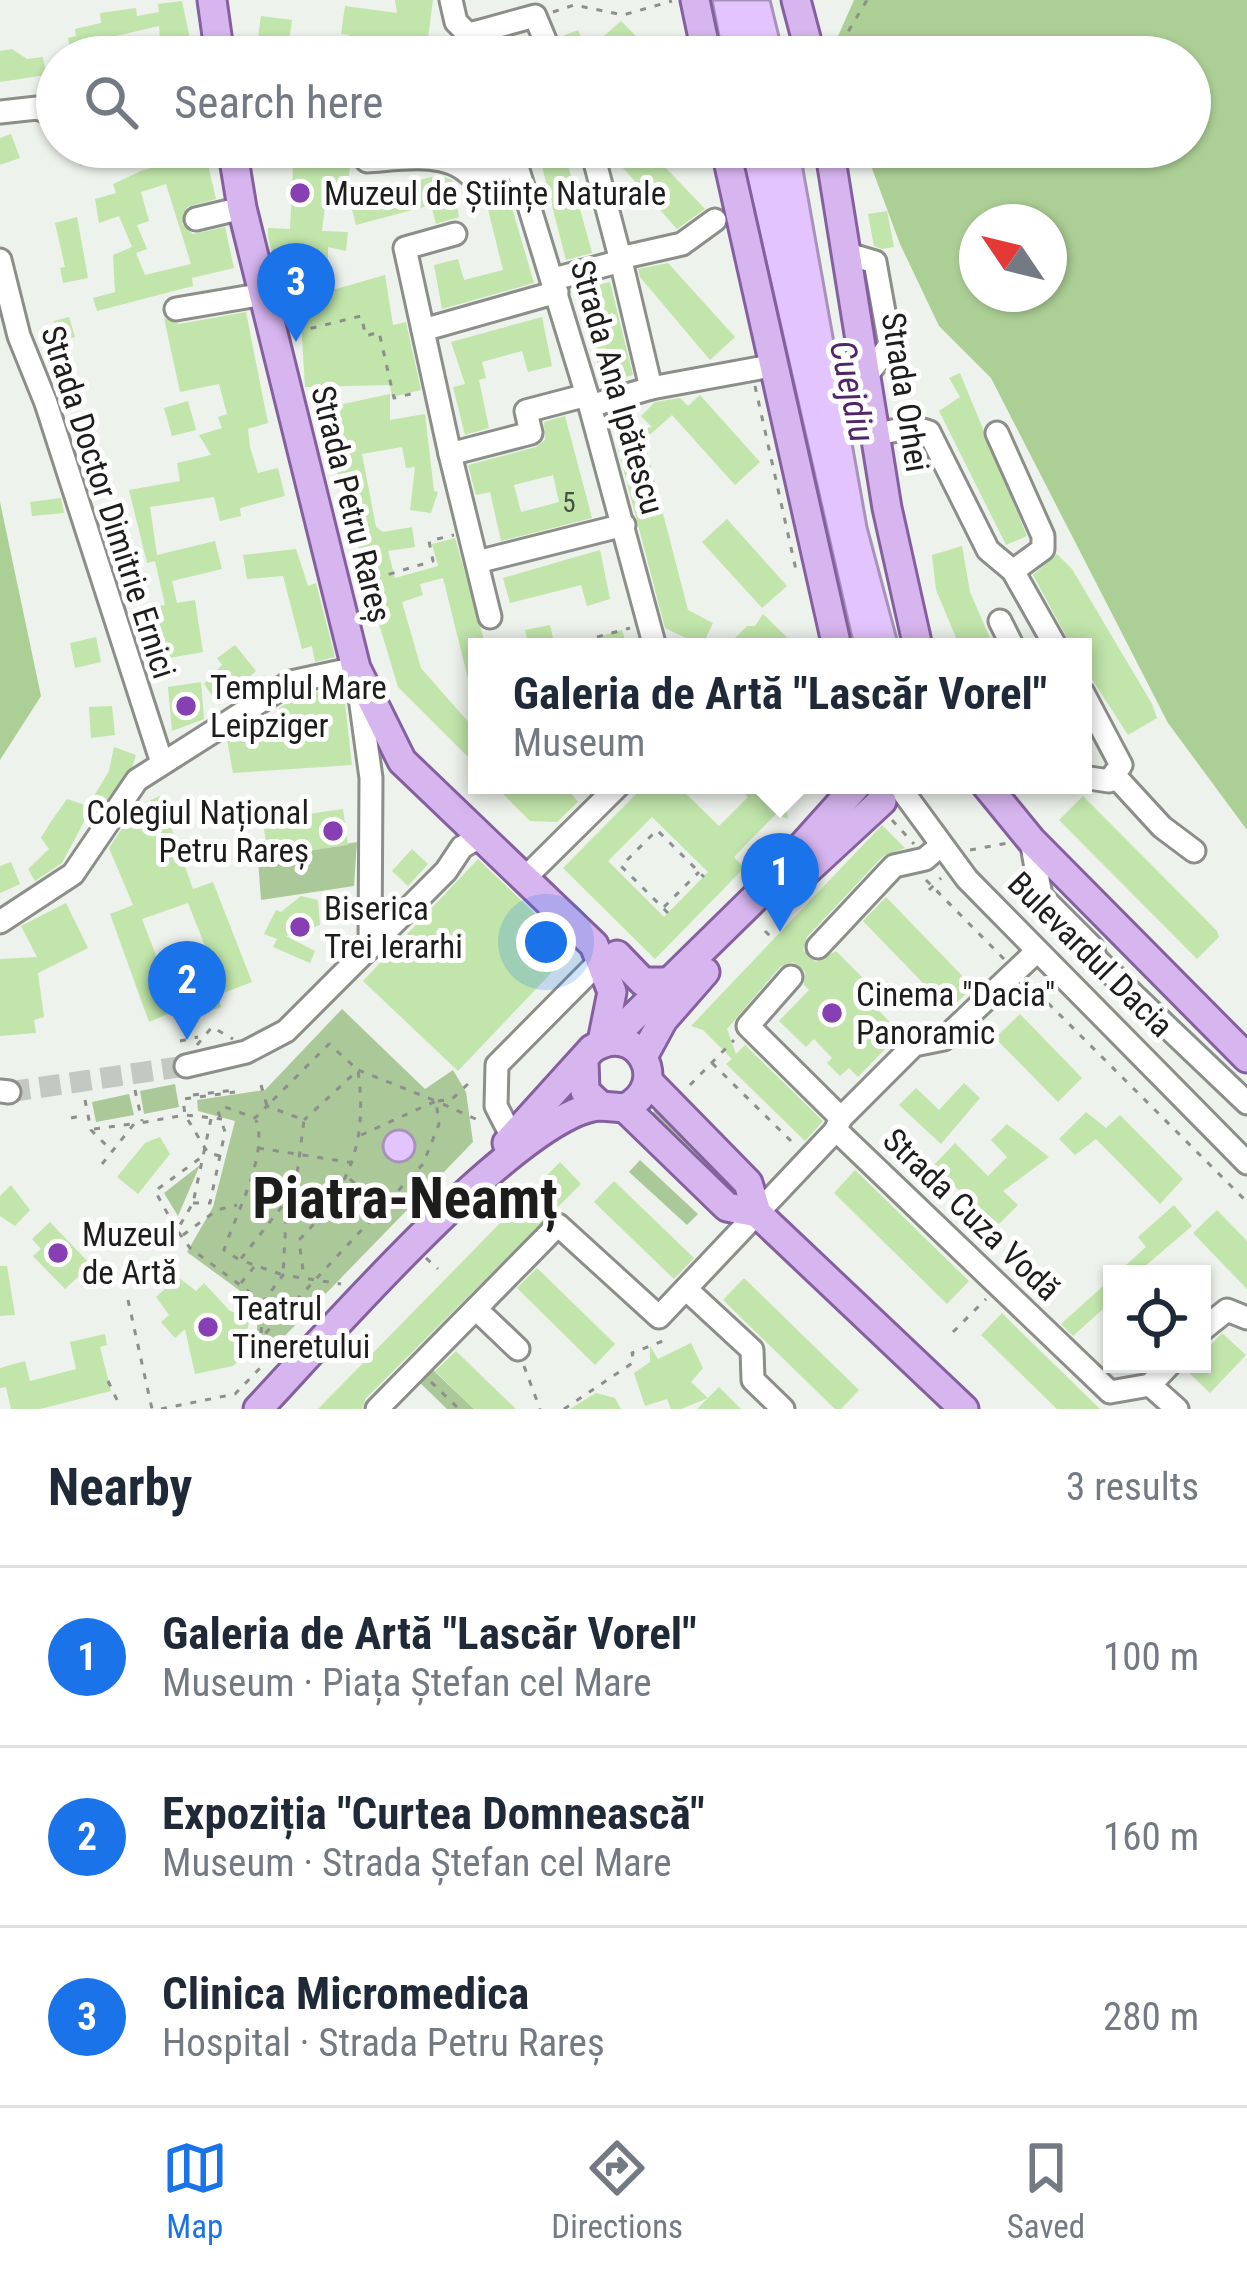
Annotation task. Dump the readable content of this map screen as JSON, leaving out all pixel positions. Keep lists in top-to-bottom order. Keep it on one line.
{"streets":{"main road":["Strada Orhei","Strada Petru Rareș"],"street":["Strada Ana Ipătescu","Strada Doctor Dimitrie Ernici","Bulevardul Dacia","Strada Cuza Vodă"]},"districts":["Piatra-Neamț"],"water":["Cuejdiu"],"places":["Muzeul de Științe Naturale","Templul Mare Leipziger","Colegiul Național Petru Rareș","Biserica Trei Ierarhi","Cinema \"Dacia\" Panoramic","Muzeul de Artă","Teatrul Tineretului"],"house_numbers":["5"],"north":"top left","page":{"search":"Search here","pins":["3","1","2"],"popup":["Galeria de Artă \"Lascăr Vorel\"","Museum"],"heading":["Nearby","3 results"],"list":[{"mark":"1","name":"Galeria de Artă \"Lascăr Vorel\"","note":"Museum · Piața Ștefan cel Mare","value":"100 m"},{"mark":"2","name":"Expoziția \"Curtea Domnească\"","note":"Museum · Strada Ștefan cel Mare","value":"160 m"},{"mark":"3","name":"Clinica Micromedica","note":"Hospital · Strada Petru Rareș","value":"280 m"}],"nav":["Map","Directions","Saved"]}}
